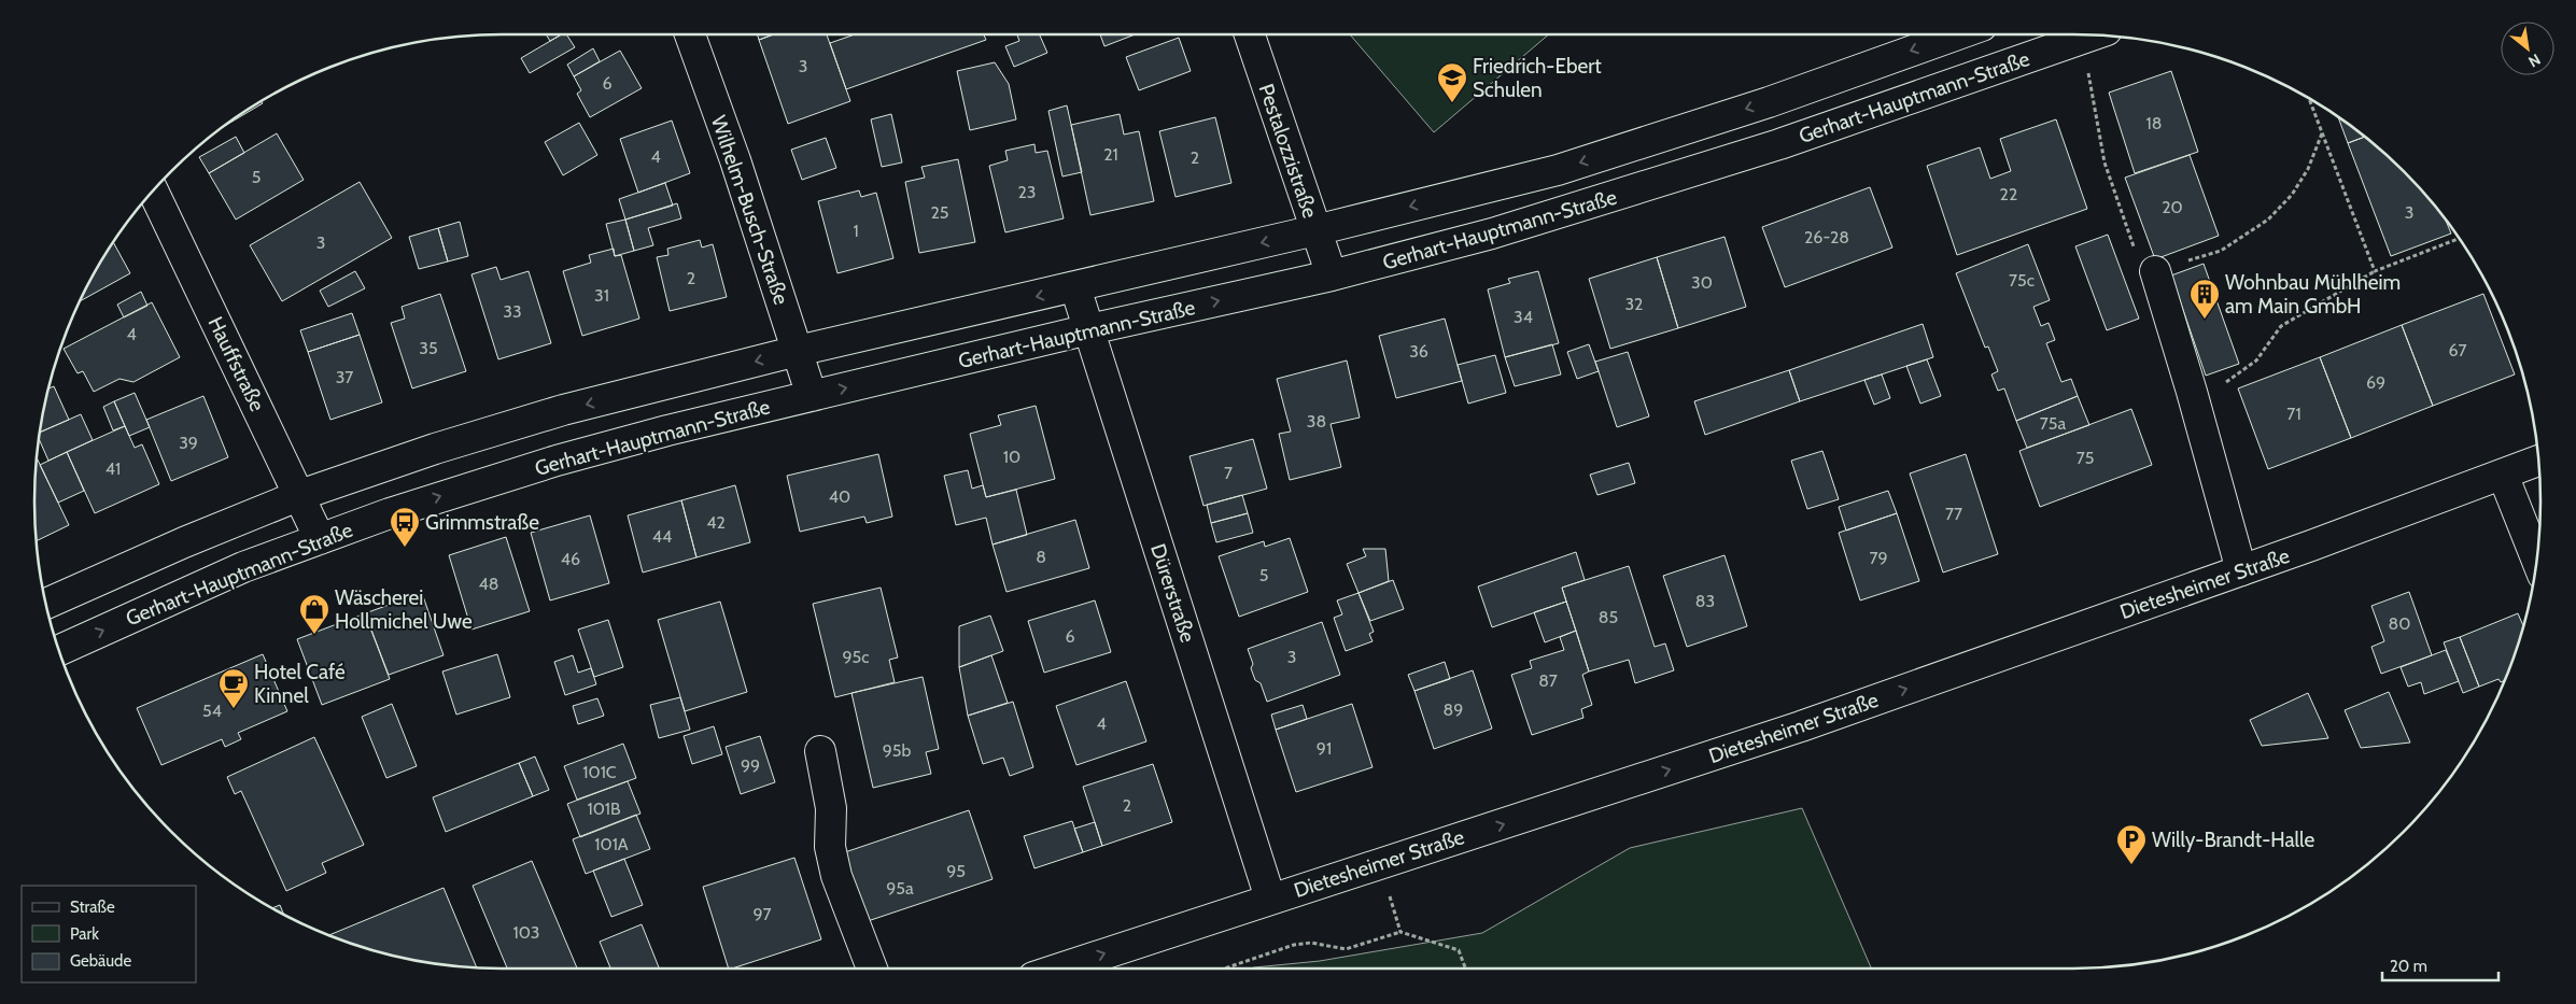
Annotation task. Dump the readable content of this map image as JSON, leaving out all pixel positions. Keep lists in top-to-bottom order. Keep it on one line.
{"streets":{"street":["Gerhart-Hauptmann-Straße","Pestalozzistraße","Wilhelm-Busch-Straße","Hauffstraße","Dietesheimer Straße","Dürerstraße"]},"crossings":[["Gerhart-Hauptmann-Straße","Pestalozzistraße"],["Gerhart-Hauptmann-Straße","Wilhelm-Busch-Straße"],["Gerhart-Hauptmann-Straße","Hauffstraße"],["Gerhart-Hauptmann-Straße","Dürerstraße"],["Dietesheimer Straße","Dürerstraße"]],"one_way":["Dietesheimer Straße"],"places":{"school or university":["Friedrich-Ebert Schulen"],"building":["Wohnbau Mühlheim am Main GmbH"],"bus stop":["Grimmstraße"],"shop":["Wäscherei Hollmichel Uwe"],"cafe":["Hotel Café Kinnel"],"parking":["Willy-Brandt-Halle"]},"house_numbers":["3","6","18","21","4","2","5","23","22","20","25","3","1","26-28","3","2","75c","30","31","32","33","34","4","35","67","36","37","69","71","38","75a","39","10","75","41","7","40","77","42","44","8","79","46","5","48","83","85","80","6","95c","3","87","89","54","4","91","95b","99","101C","2","101B","101A","95","95a","97","103"],"legend":["Straße","Park","Gebäude"],"scale_bar":"20 m","north":"bottom right"}
